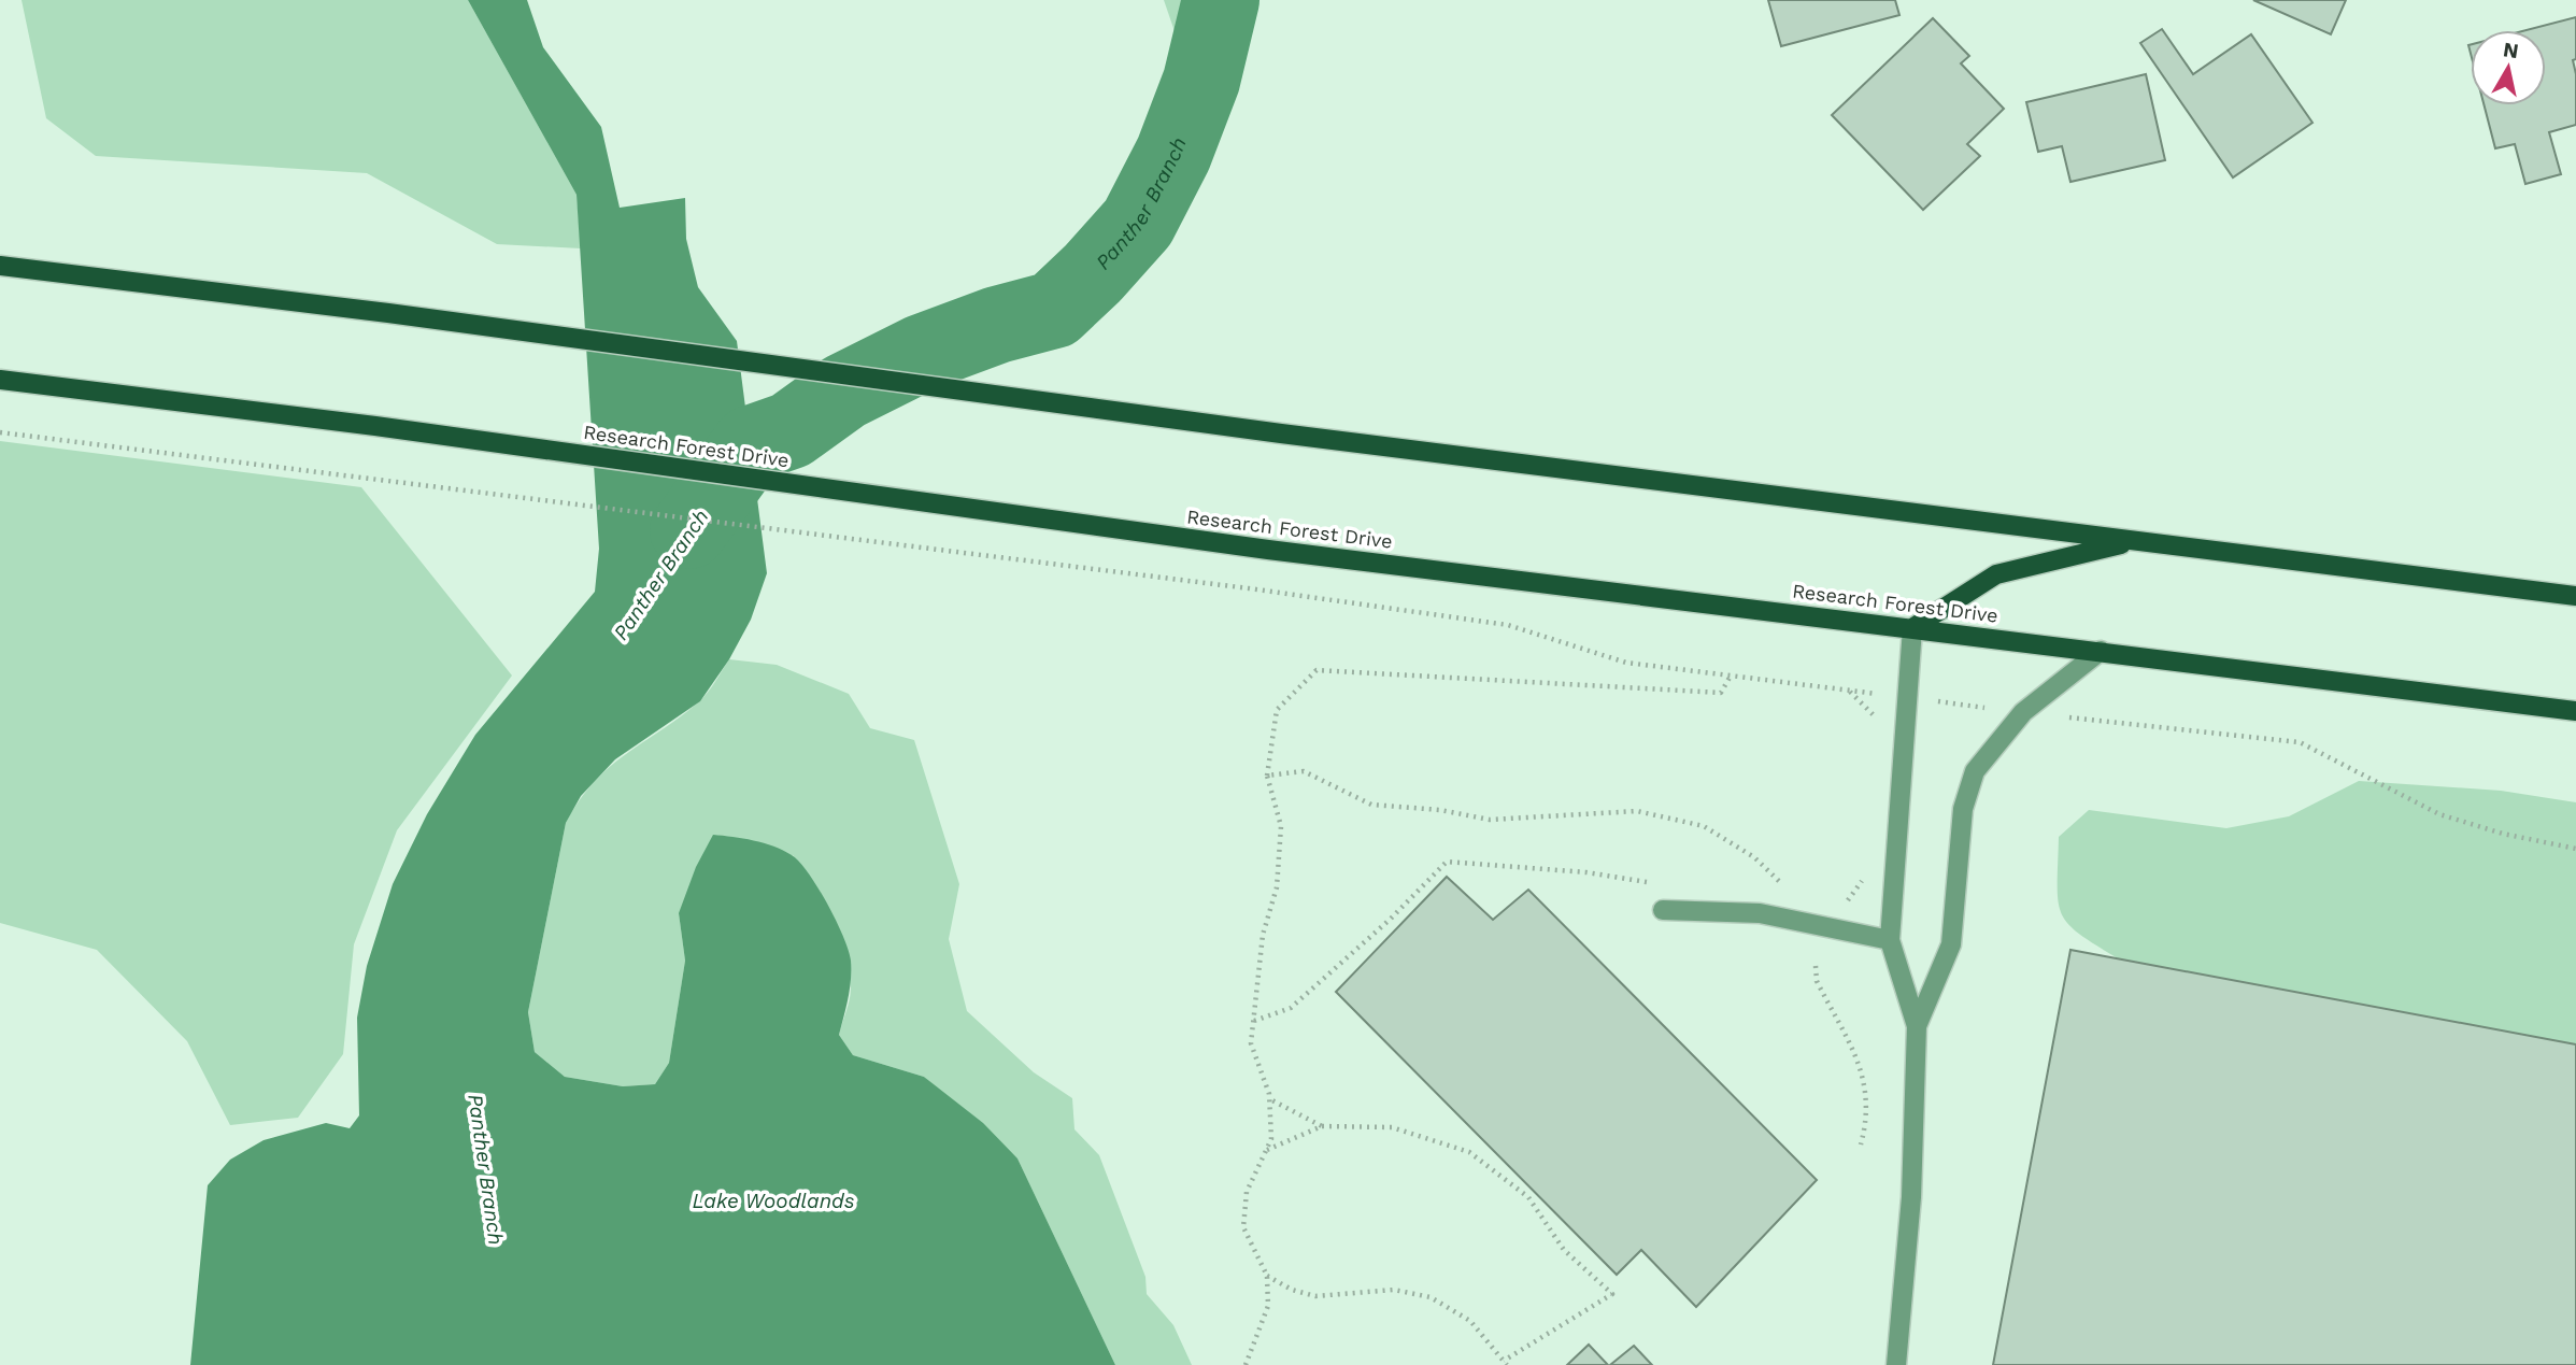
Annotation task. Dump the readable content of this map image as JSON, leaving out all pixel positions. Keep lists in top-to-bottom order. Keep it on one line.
{"streets":{"main road":["Research Forest Drive"]},"water":["Panther Branch","Lake Woodlands"],"north":"top"}
